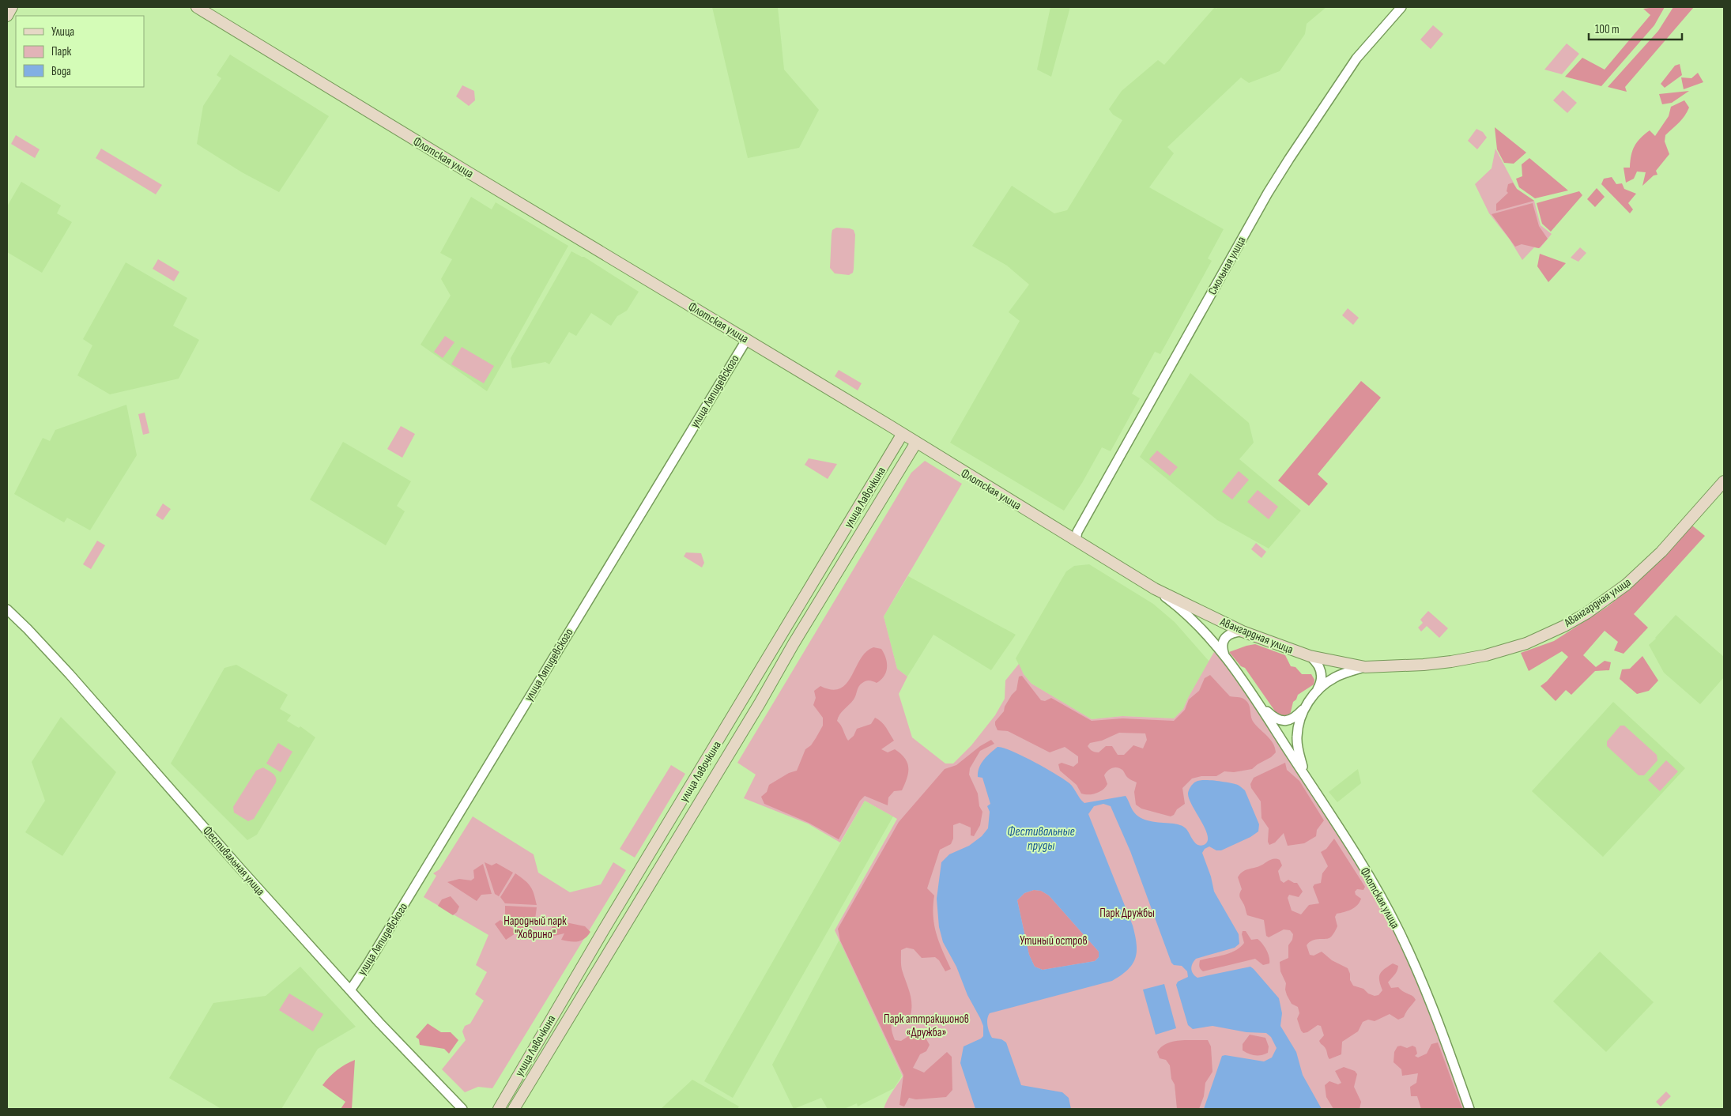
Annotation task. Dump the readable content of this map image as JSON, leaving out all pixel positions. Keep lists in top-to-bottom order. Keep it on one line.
{"streets":{"main road":["Флотская улица","улица Лавочкина","Авангардная улица"],"street":["Смольная улица","улица Ляпидевского","Фестивальная улица"]},"crossings":[["Флотская улица","Смольная улица"],["Флотская улица","улица Ляпидевского"],["Флотская улица","улица Лавочкина"],["Флотская улица","Авангардная улица"],["улица Ляпидевского","Фестивальная улица"]],"water":["Фестивальные пруды"],"parks":["Парк Дружбы","Народный парк \"Ховрино\"","Утиный остров","Парк аттракционов «Дружба»"],"legend":["Улица","Парк","Вода"],"scale_bar":"100 m"}
